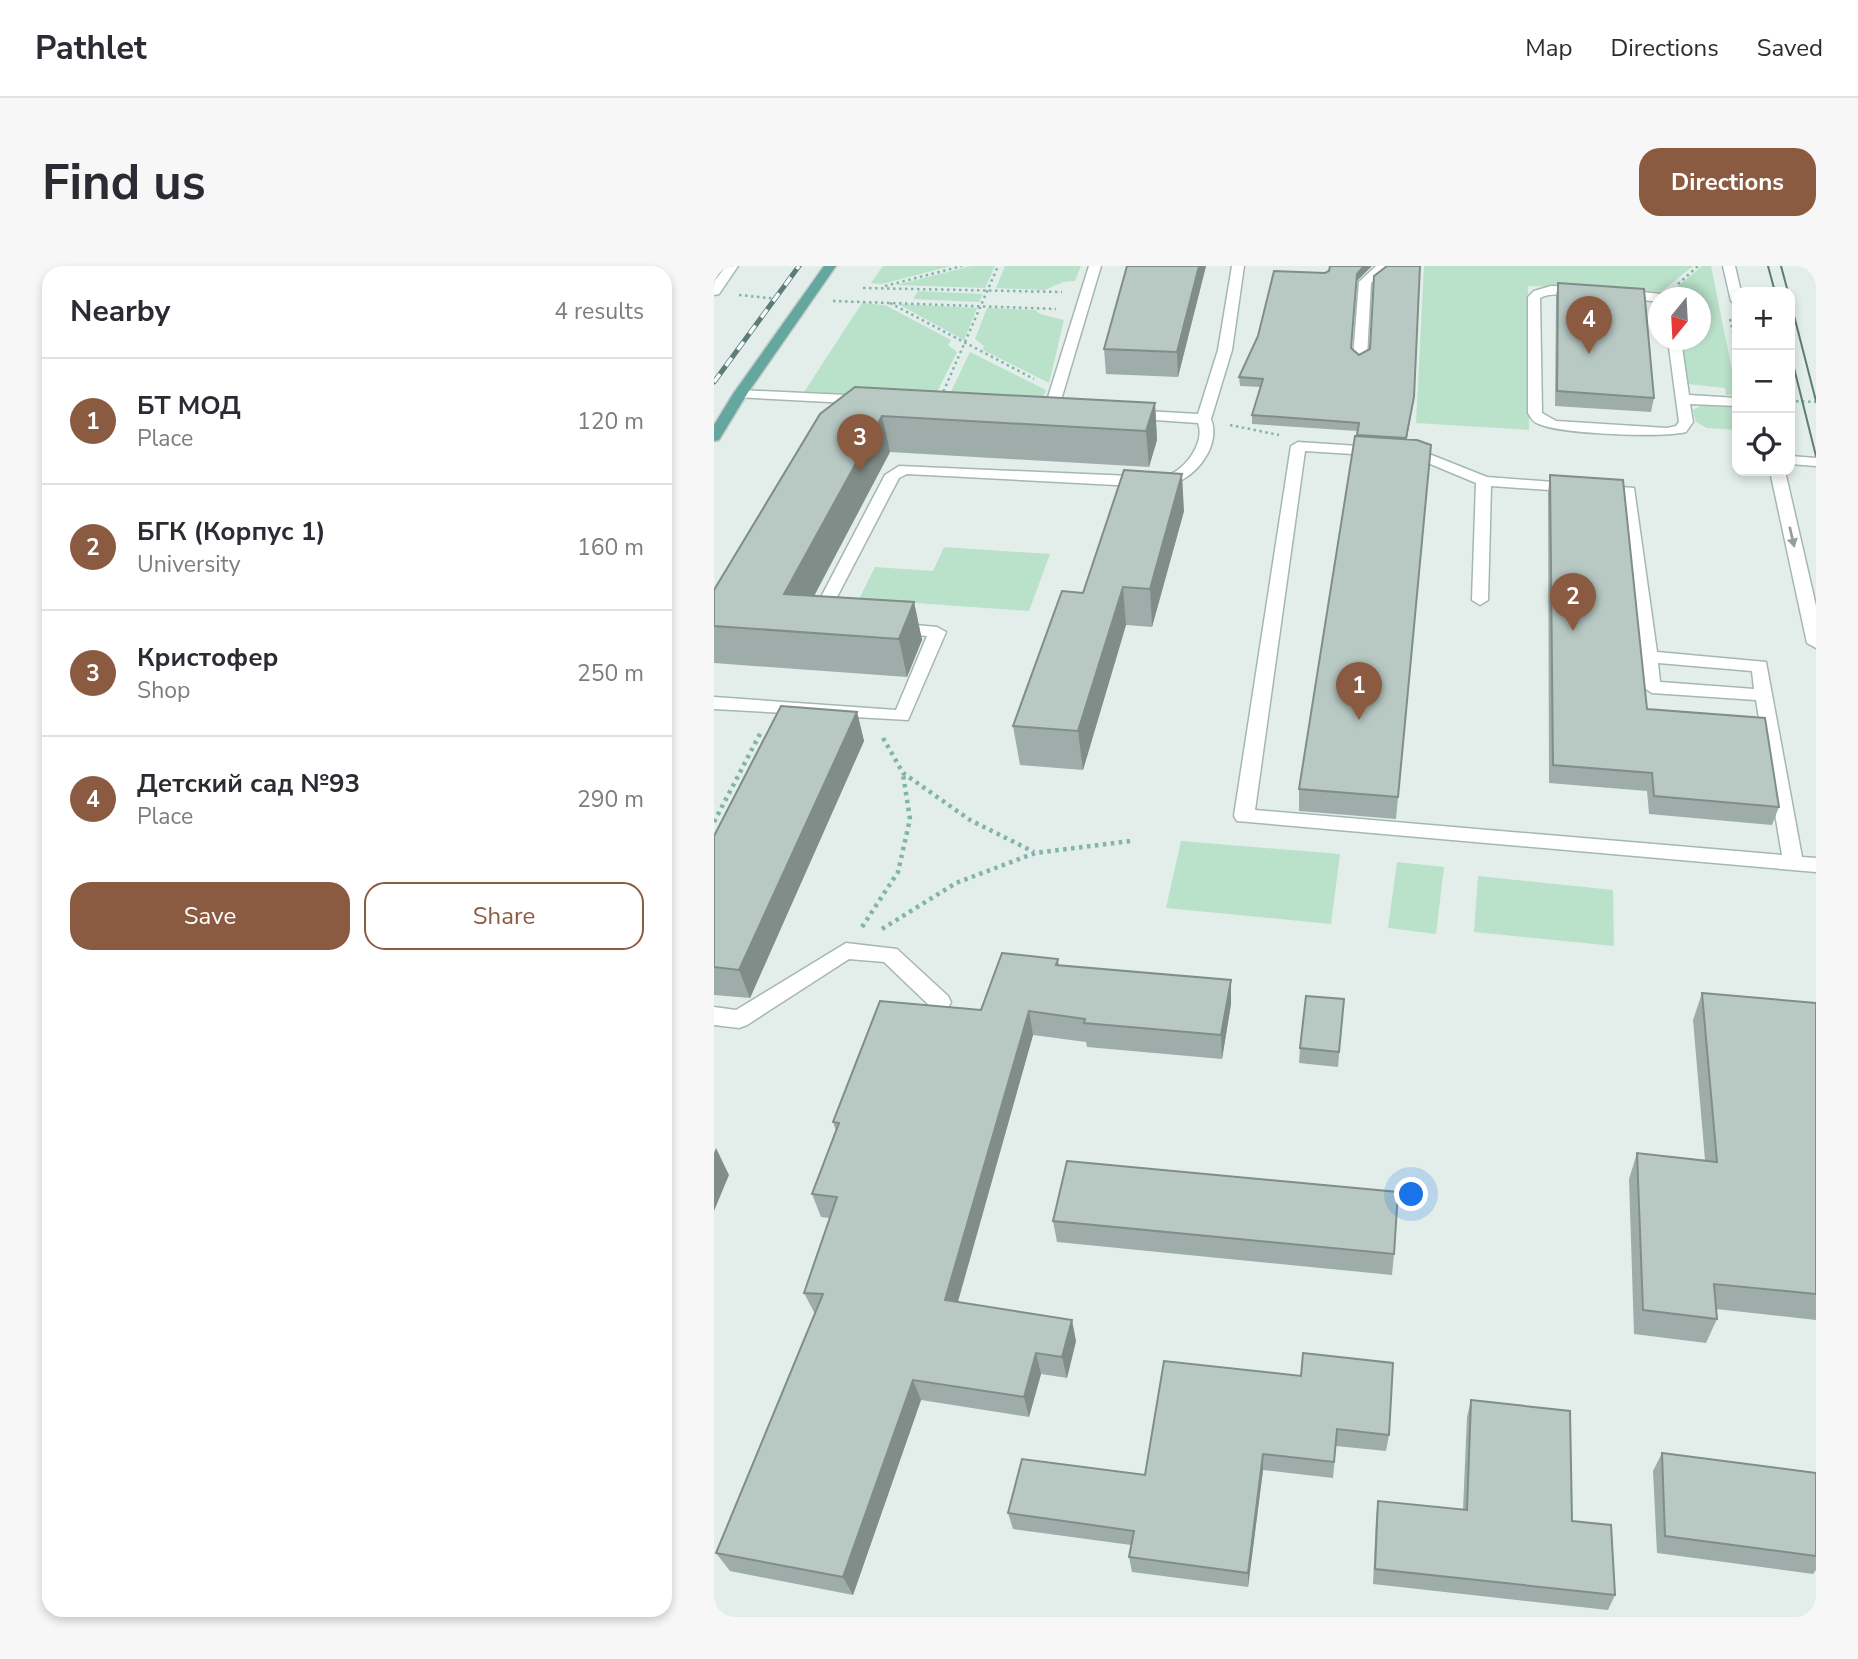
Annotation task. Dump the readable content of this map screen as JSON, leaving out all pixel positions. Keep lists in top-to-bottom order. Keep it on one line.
{"north":"bottom","page":{"header":"Pathlet","nav":["Map","Directions","Saved"],"buttons":["Directions",["Save","Share"]],"title":"Find us","heading":["Nearby","4 results"],"map_buttons":["+","−"],"pins":["4","3","2","1"],"list":[{"mark":"1","name":"БТ МОД","note":"Place","value":"120 m"},{"mark":"2","name":"БГК (Корпус 1)","note":"University","value":"160 m"},{"mark":"3","name":"Кристофер","note":"Shop","value":"250 m"},{"mark":"4","name":"Детский сад №93","note":"Place","value":"290 m"}]}}
